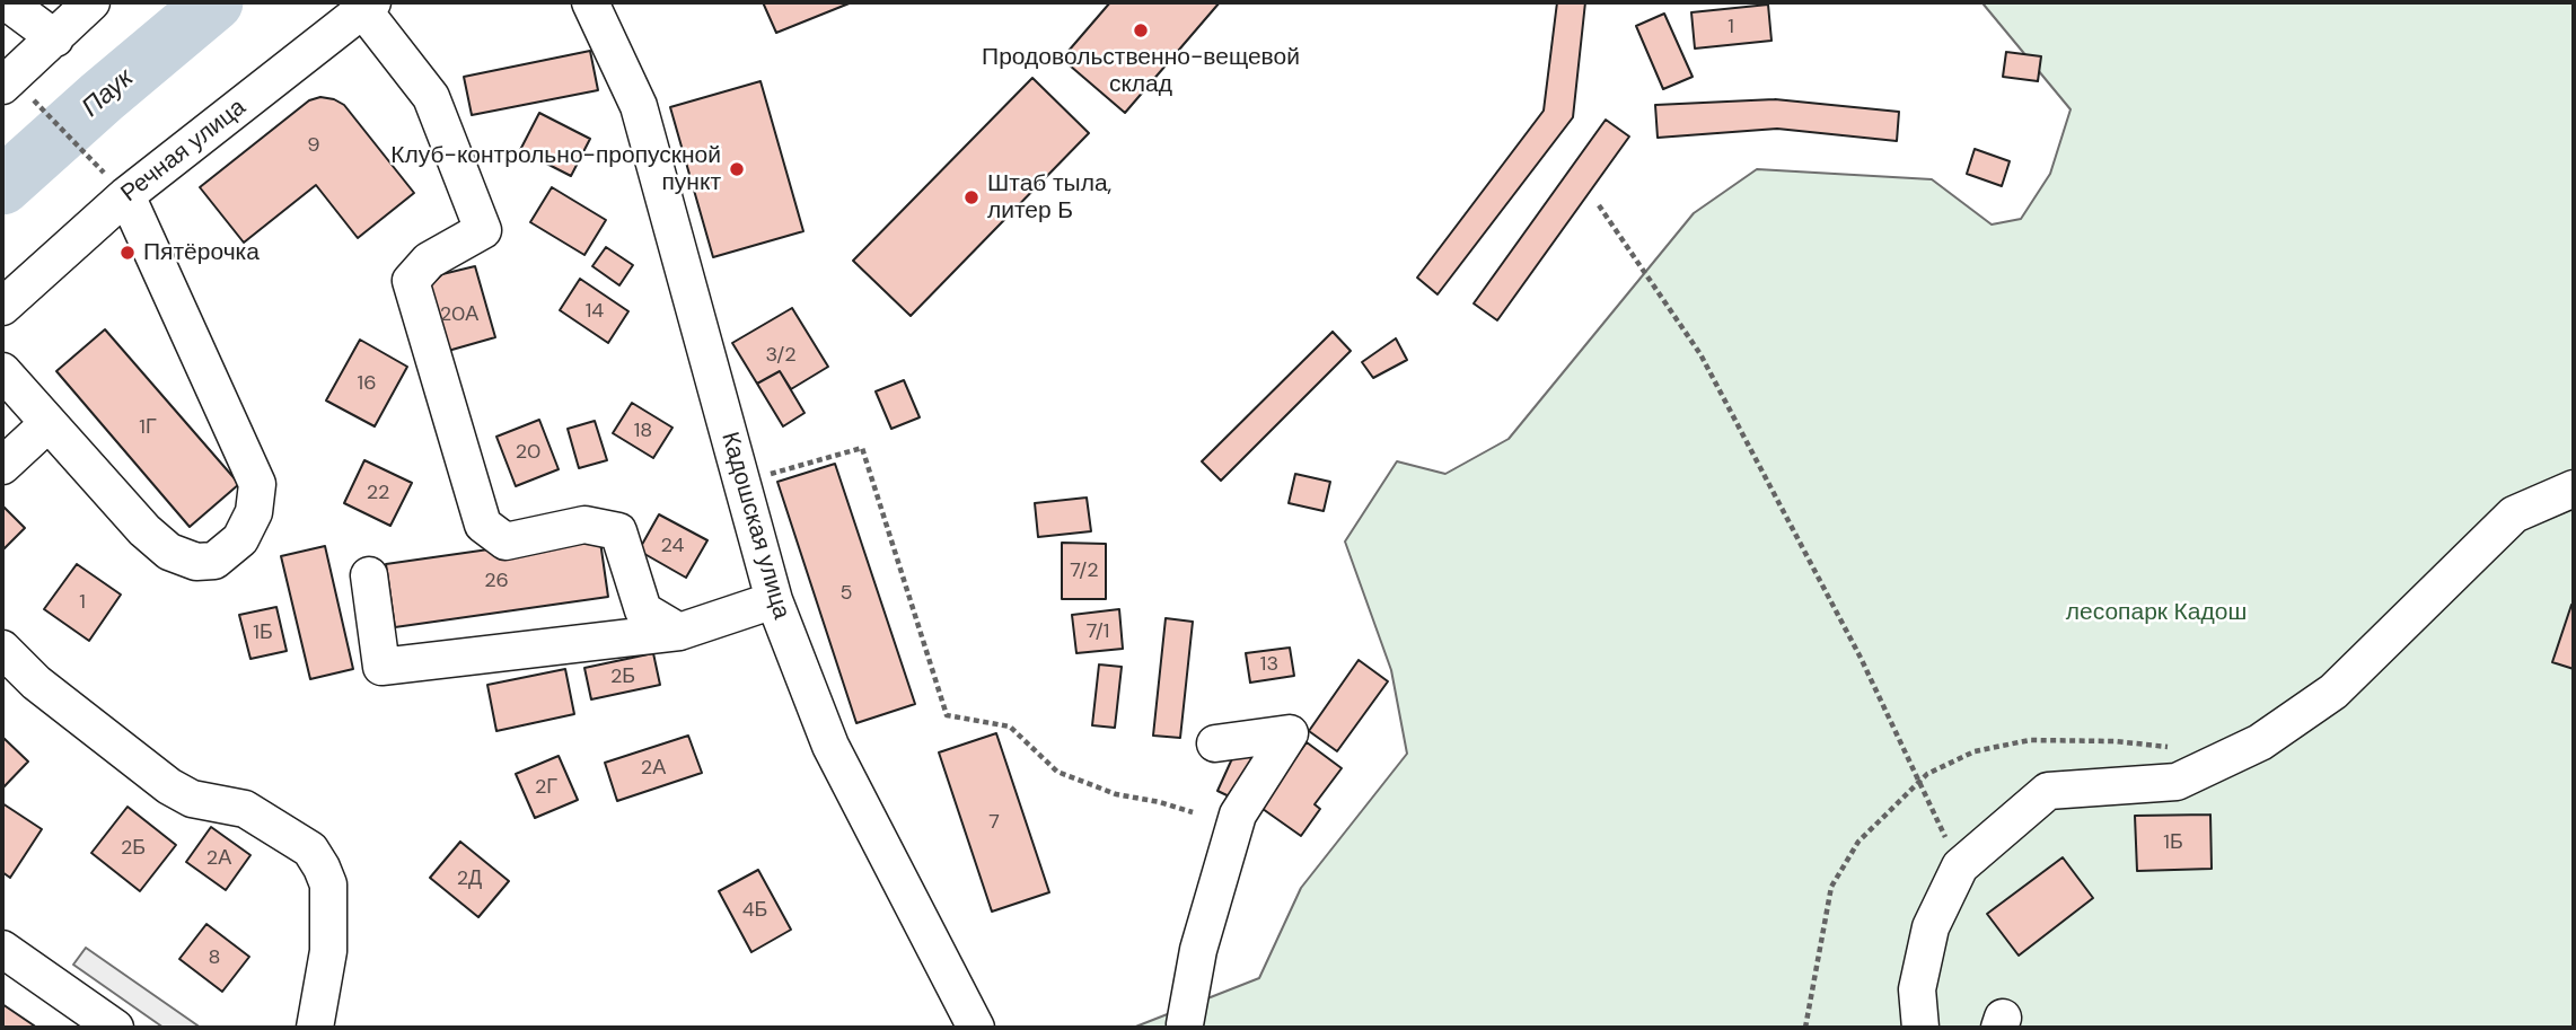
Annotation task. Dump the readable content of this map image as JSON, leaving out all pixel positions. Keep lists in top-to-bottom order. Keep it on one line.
{"streets":{"street":["Речная улица","Кадошская улица"]},"water":["Паук"],"parks":["лесопарк Кадош"],"places":["Продовольственно-вещевой склад","Клуб-контрольно-пропускной пункт","Штаб тыла, литер Б","Пятёрочка"],"house_numbers":["1","9","14","20А","3/2","16","1Г","18","20","22","24","7/2","26","5","1","7/1","1Б","13","2Б","2А","2Г","7","1Б","2Б","2А","2Д","4Б","8"]}
